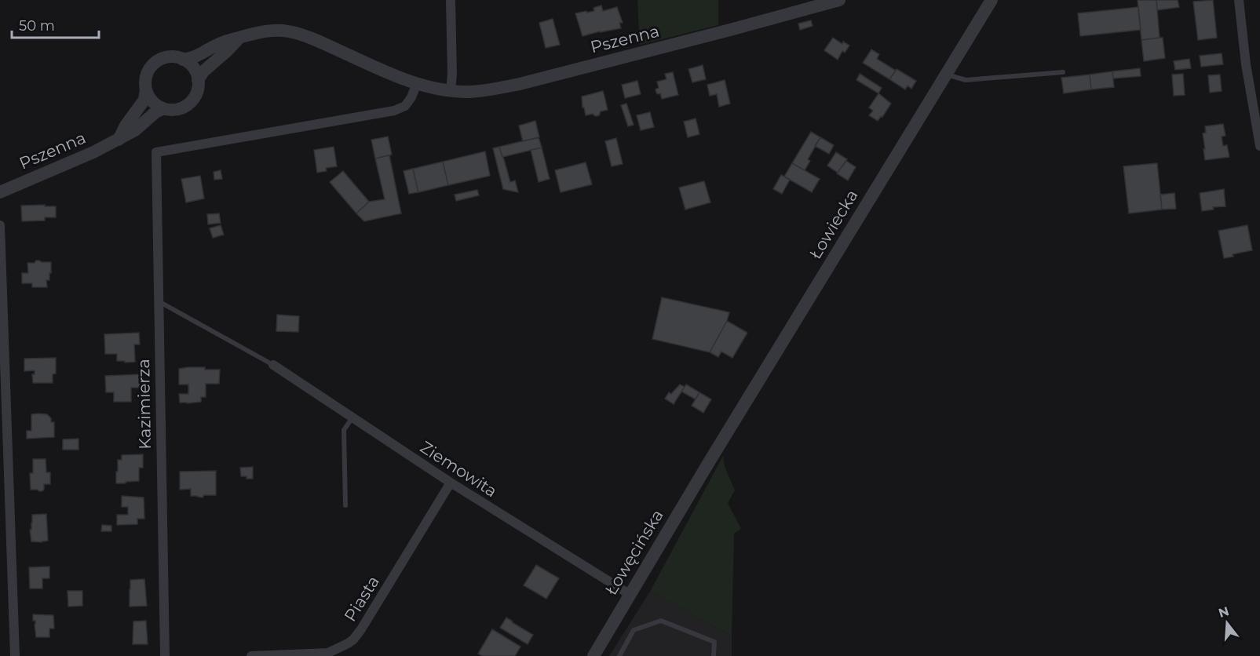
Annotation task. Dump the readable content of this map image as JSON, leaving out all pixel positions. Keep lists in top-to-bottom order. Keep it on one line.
{"streets":{"street":["Pszenna","Łowiecka","Kazimierza","Ziemowita","Łowęcińska","Piasta"]},"crossings":[["Pszenna","Kazimierza"],["Łowiecka","Łowęcińska"],["Ziemowita","Łowęcińska"],["Ziemowita","Piasta"]],"scale_bar":"50 m","north":"top"}
